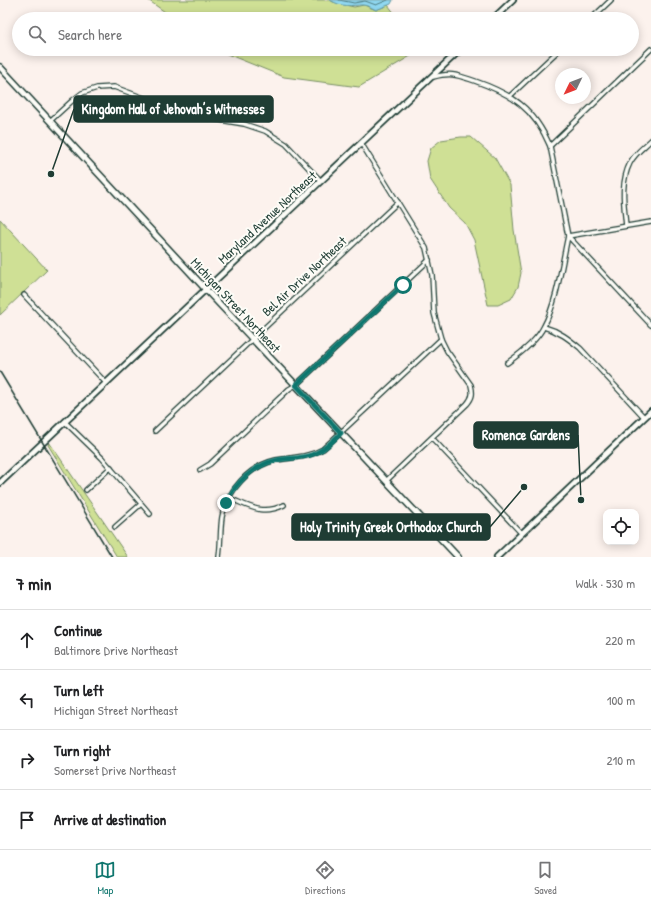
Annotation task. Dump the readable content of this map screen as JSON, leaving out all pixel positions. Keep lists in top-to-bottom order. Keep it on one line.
{"streets":{"main road":["Michigan Street Northeast"],"street":["Maryland Avenue Northeast","Bel Air Drive Northeast"]},"crossings":[["Maryland Avenue Northeast","Michigan Street Northeast"],["Bel Air Drive Northeast","Michigan Street Northeast"]],"places":["Kingdom Hall of Jehovah’s Witnesses","Holy Trinity Greek Orthodox Church","Romence Gardens"],"north":"bottom left","page":{"search":"Search here","heading":["7 min","Walk · 530 m"],"list":[["Continue","Baltimore Drive Northeast","220 m"],["Turn left","Michigan Street Northeast","100 m"],["Turn right","Somerset Drive Northeast","210 m"],"Arrive at destination"],"nav":["Map","Directions","Saved"]}}
